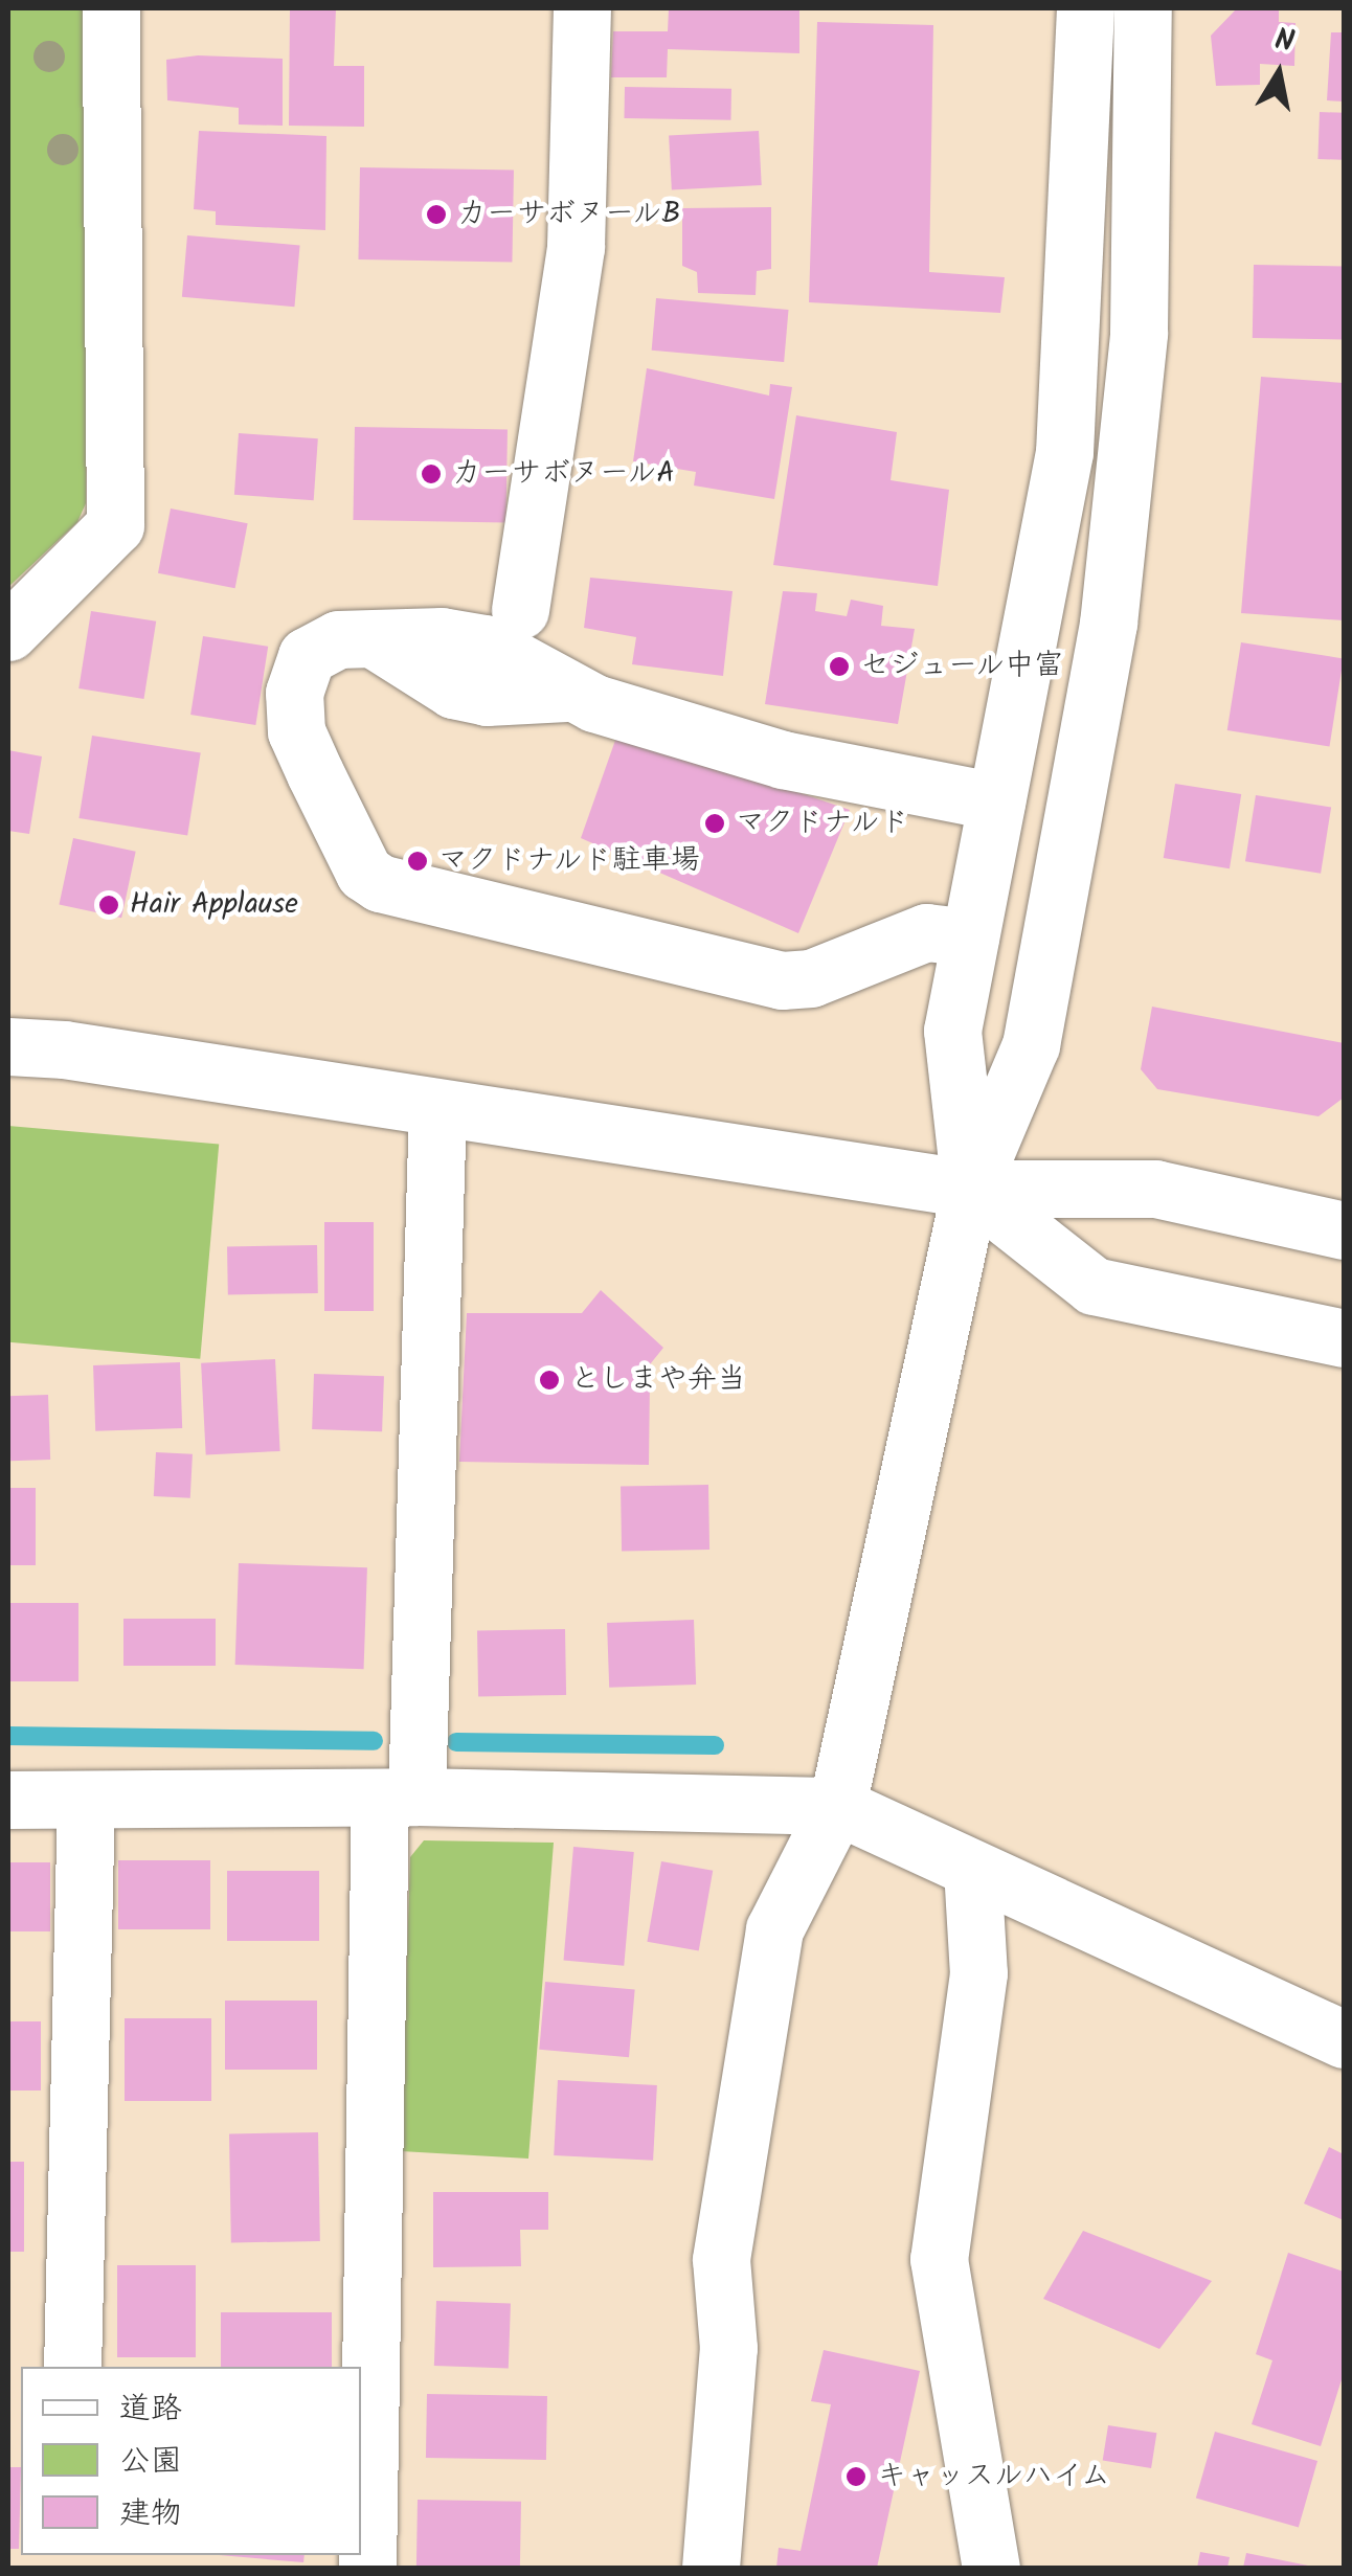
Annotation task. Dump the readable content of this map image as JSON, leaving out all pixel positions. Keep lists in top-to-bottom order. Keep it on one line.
{"places":["カーサボヌールB","カーサボヌールA","セジュール中富","マクドナルド","マクドナルド駐車場","Hair Applause","としまや弁当","キャッスルハイム"],"legend":["道路","公園","建物"],"north":"top"}
